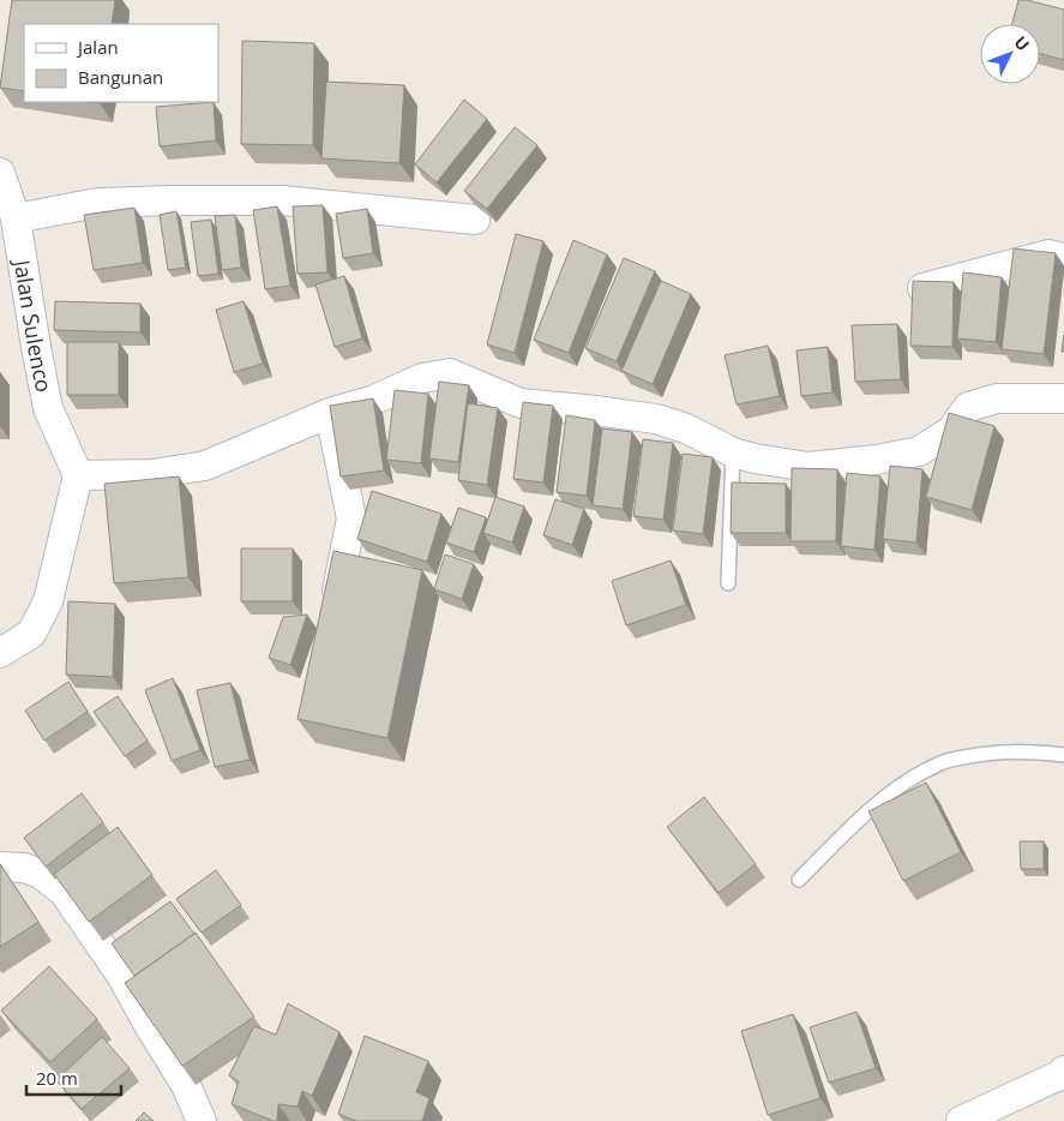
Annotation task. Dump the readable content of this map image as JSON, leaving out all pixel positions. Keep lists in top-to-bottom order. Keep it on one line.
{"streets":{"street":["Jalan Sulenco"]},"legend":["Jalan","Bangunan"],"scale_bar":"20 m","north":"top right"}
